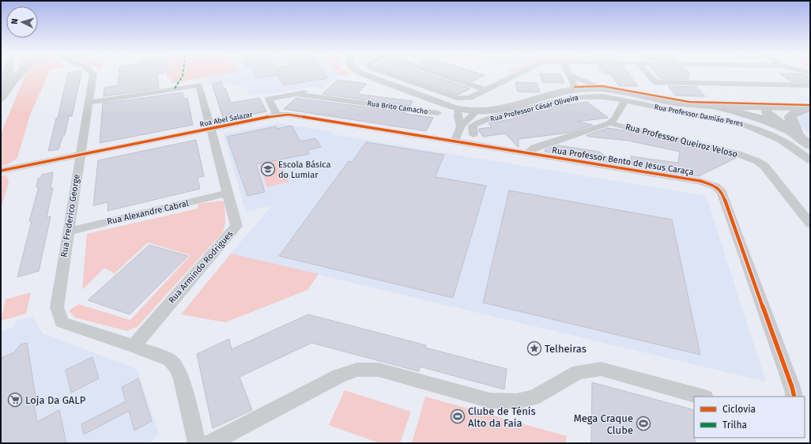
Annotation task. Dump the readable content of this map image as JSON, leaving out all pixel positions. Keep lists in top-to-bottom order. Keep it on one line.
{"streets":{"street":["Rua Brito Camacho","Rua Professor César Oliveira","Rua Professor Damião Peres","Rua Abel Salazar","Rua Professor Queiroz Veloso","Rua Professor Bento de Jesus Caraça","Rua Alexandre Cabral","Rua Frederico George","Rua Armindo Rodrigues"]},"crossings":[["Rua Brito Camacho","Rua Abel Salazar"],["Rua Professor César Oliveira","Rua Professor Damião Peres"],["Rua Abel Salazar","Rua Professor Bento de Jesus Caraça"],["Rua Abel Salazar","Rua Frederico George"],["Rua Abel Salazar","Rua Armindo Rodrigues"],["Rua Alexandre Cabral","Rua Frederico George"],["Rua Alexandre Cabral","Rua Armindo Rodrigues"],["Rua Frederico George","Rua Armindo Rodrigues"]],"places":{"school or university":["Escola Básica do Lumiar"],"place":["Telheiras"],"supermarket":["Loja Da GALP"],"sports":["Clube de Ténis Alto da Faia","Mega Craque Clube"]},"legend":["Ciclovia","Trilha"],"north":"left"}
